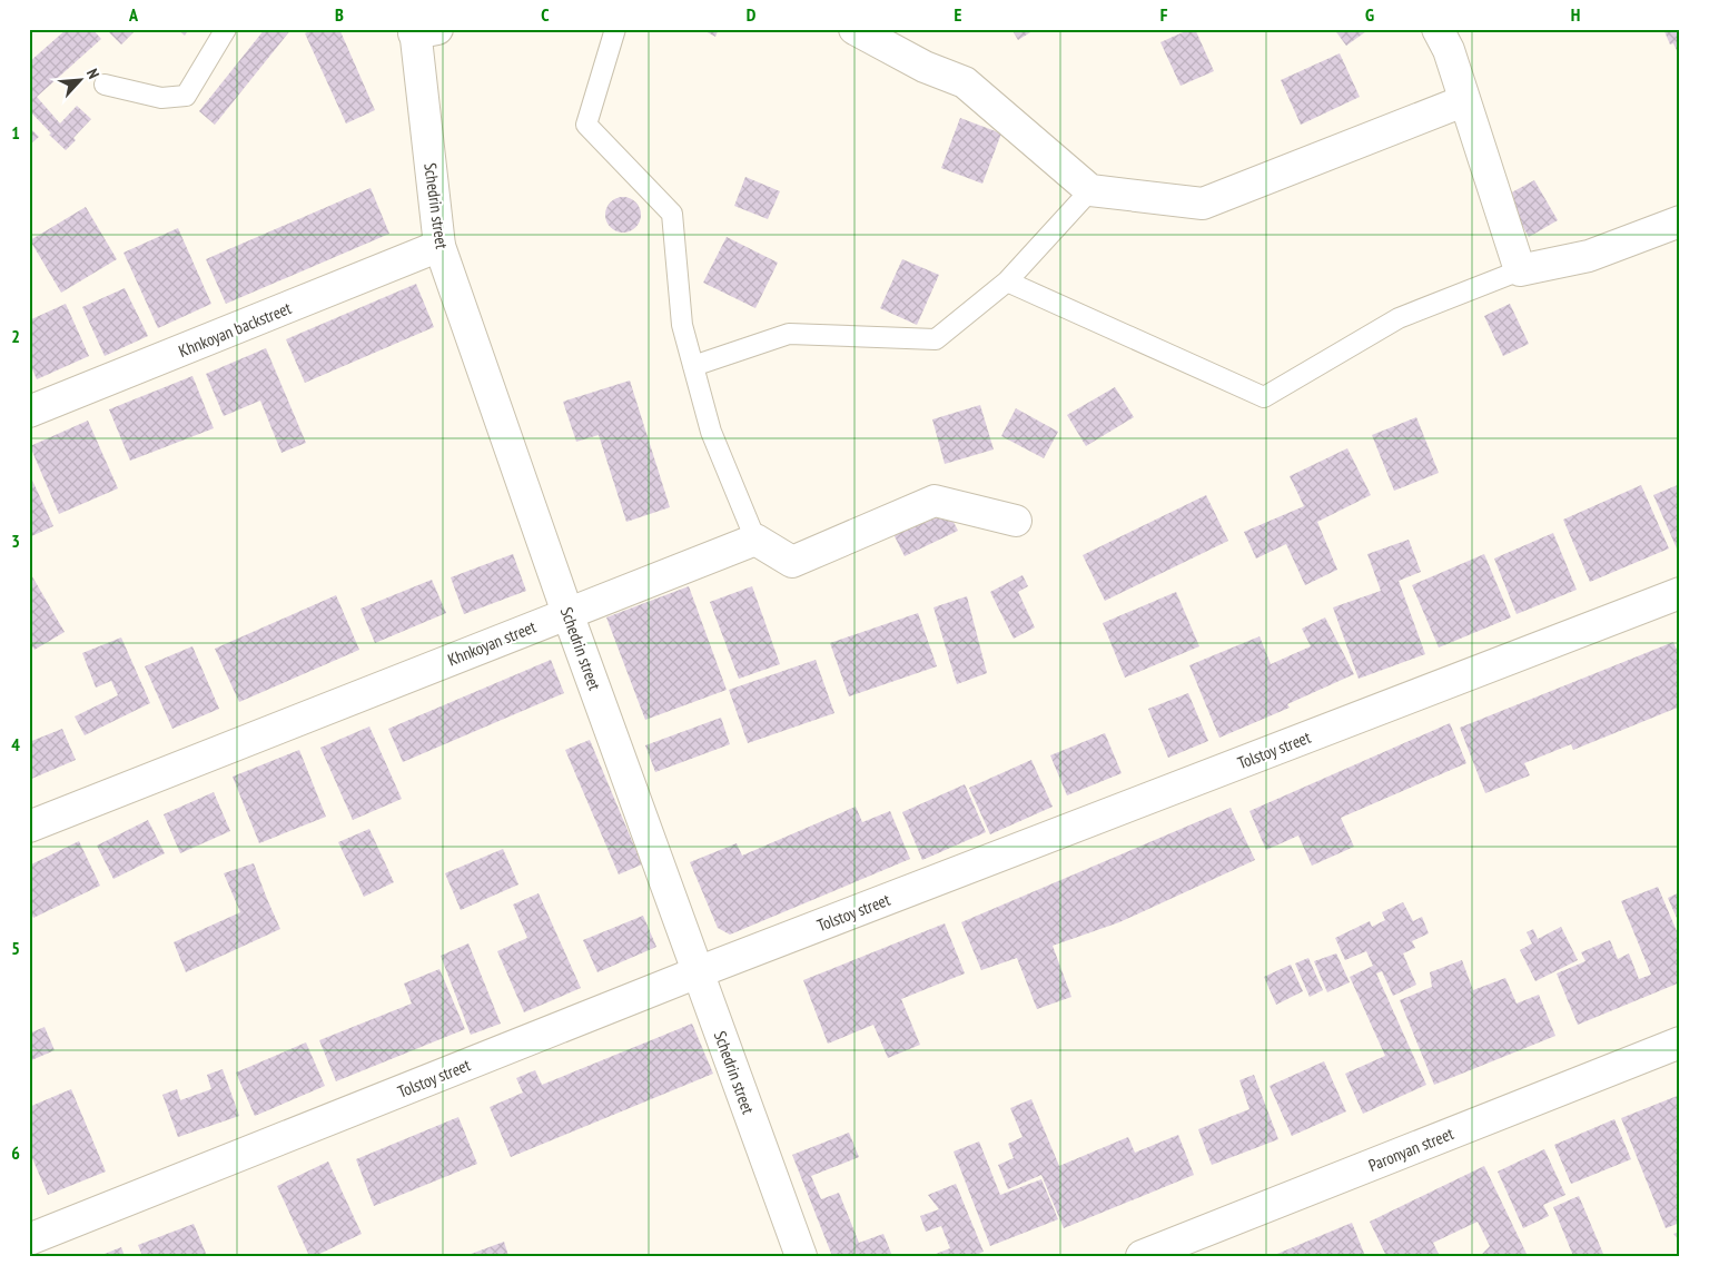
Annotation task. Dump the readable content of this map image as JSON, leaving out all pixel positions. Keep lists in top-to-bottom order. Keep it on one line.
{"streets":{"street":["Schedrin street","Khnkoyan backstreet","Khnkoyan street","Tolstoy street","Paronyan street"]},"crossings":[["Schedrin street","Khnkoyan backstreet"],["Schedrin street","Khnkoyan street"],["Schedrin street","Tolstoy street"]],"north":"top right","grid":{"columns":["A","B","C","D","E","F","G","H"],"rows":["1","2","3","4","5","6"]}}
